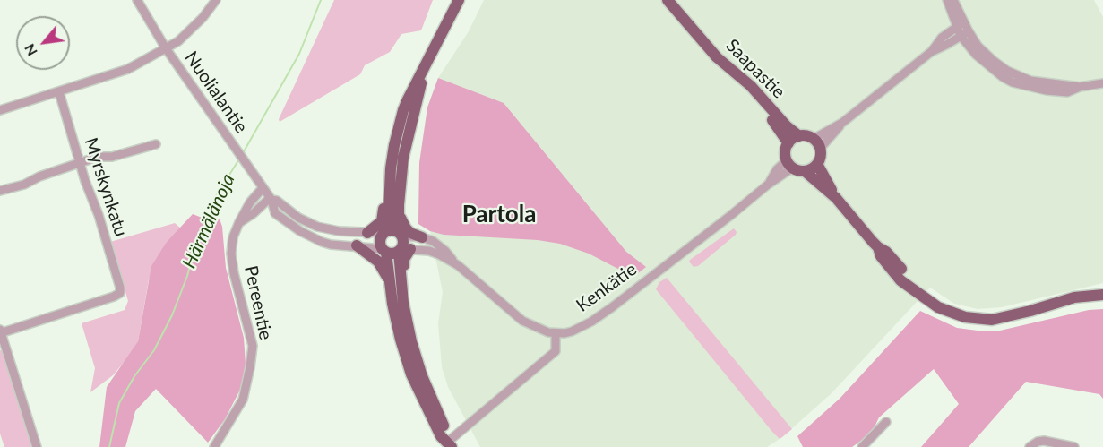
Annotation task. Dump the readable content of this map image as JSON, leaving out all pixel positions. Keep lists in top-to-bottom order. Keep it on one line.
{"streets":{"main road":["Saapastie"],"street":["Nuolialantie","Myrskynkatu","Kenkätie","Pereentie"]},"crossings":[["Saapastie","Kenkätie"],["Nuolialantie","Pereentie"]],"districts":["Partola"],"water":["Härmälänoja"],"north":"bottom left"}
